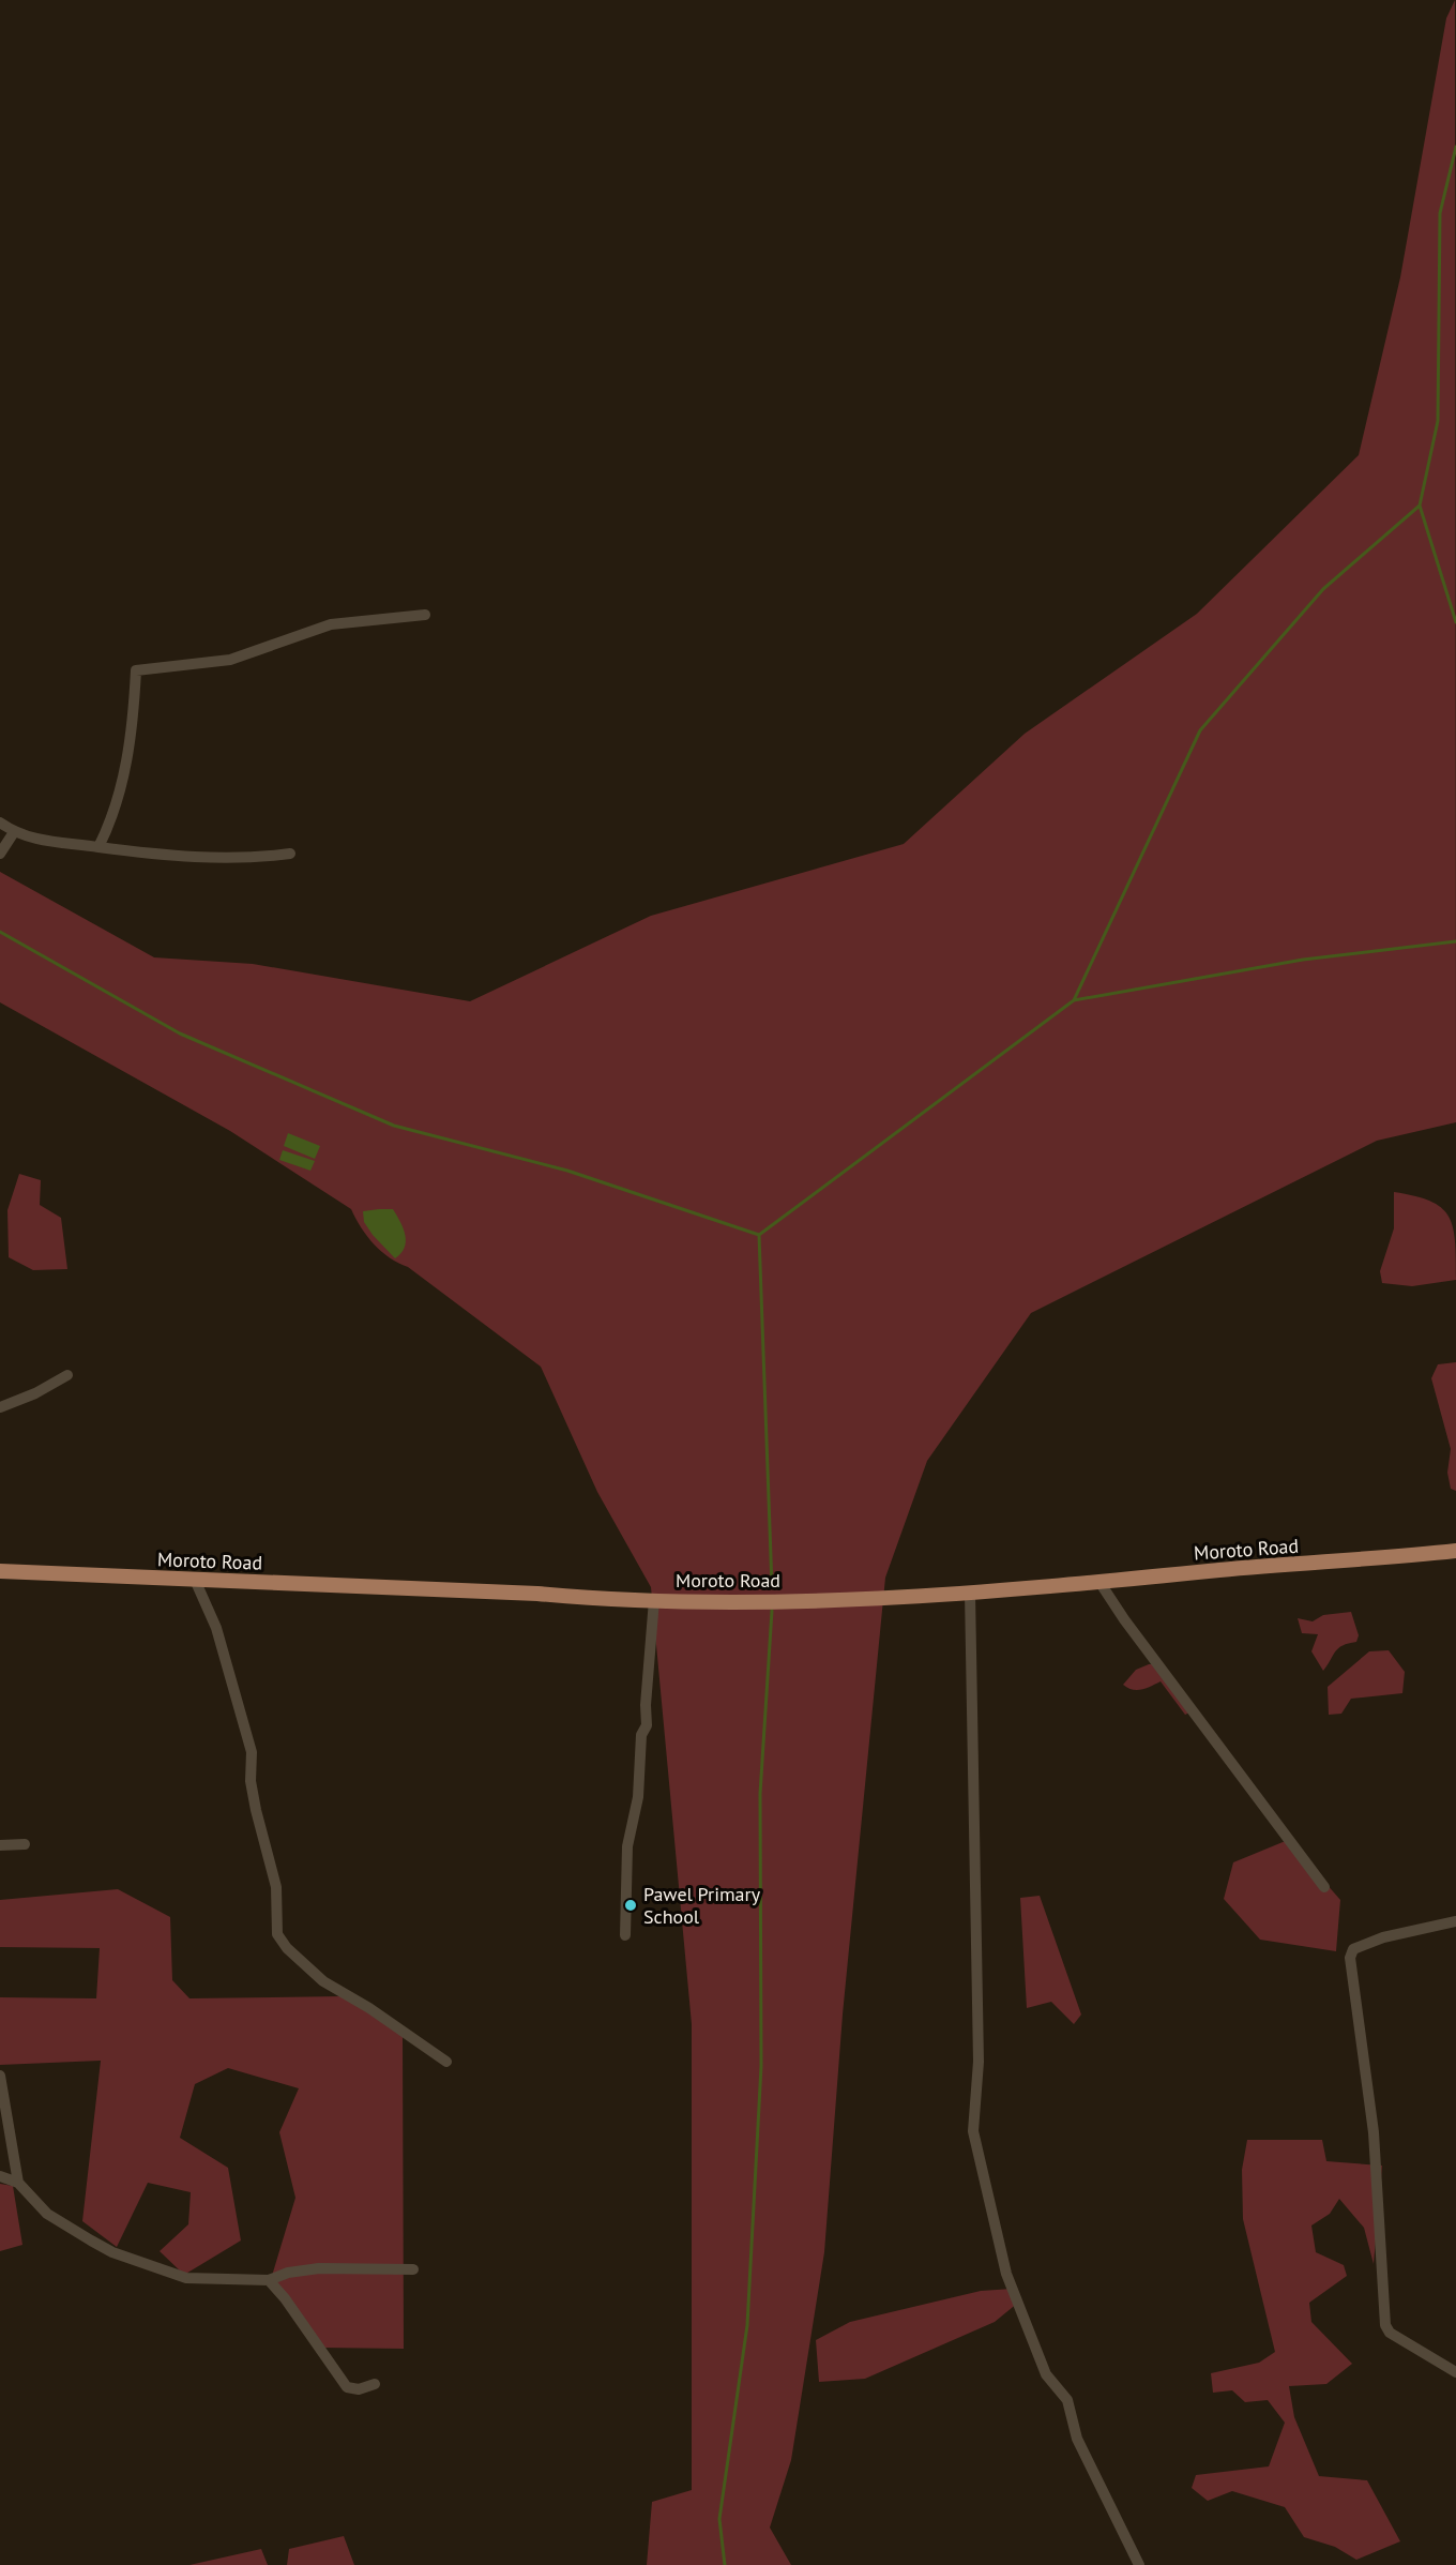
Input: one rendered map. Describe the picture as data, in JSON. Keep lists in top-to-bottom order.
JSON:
{
  "streets": {
    "main road": ["Moroto Road"]
  },
  "places": ["Pawel Primary School"]
}
